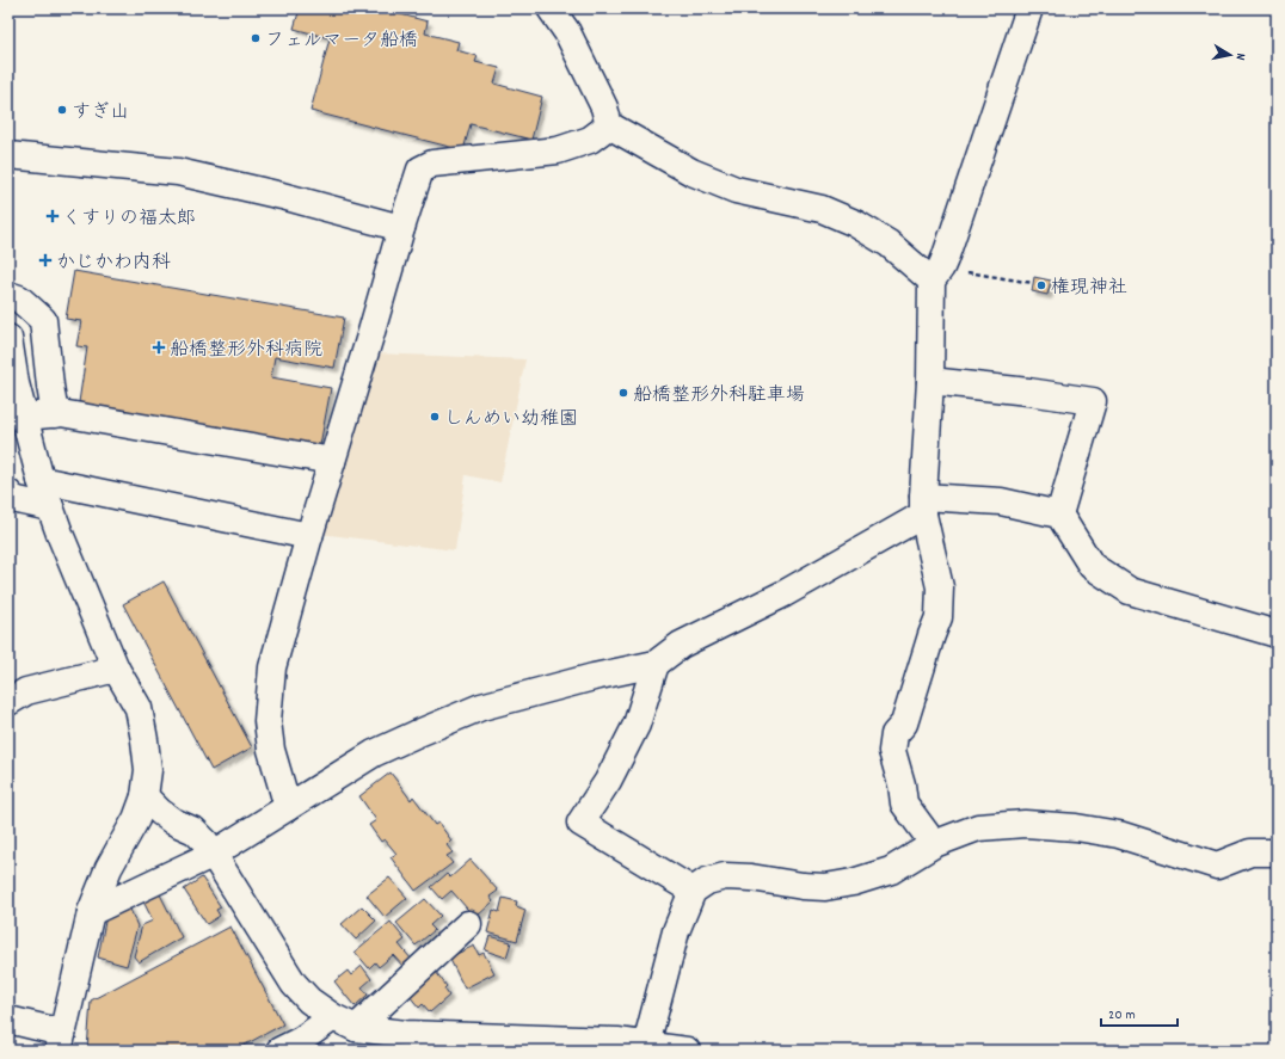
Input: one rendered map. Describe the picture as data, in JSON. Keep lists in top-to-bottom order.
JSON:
{
  "places": {
    "other": [
      "フェルマータ船橋",
      "すぎ山",
      "権現神社",
      "船橋整形外科駐車場",
      "しんめい幼稚園"
    ],
    "health": ["くすりの福太郎", "かじかわ内科", "船橋整形外科病院"]
  },
  "scale_bar": "20 m",
  "north": "right"
}
